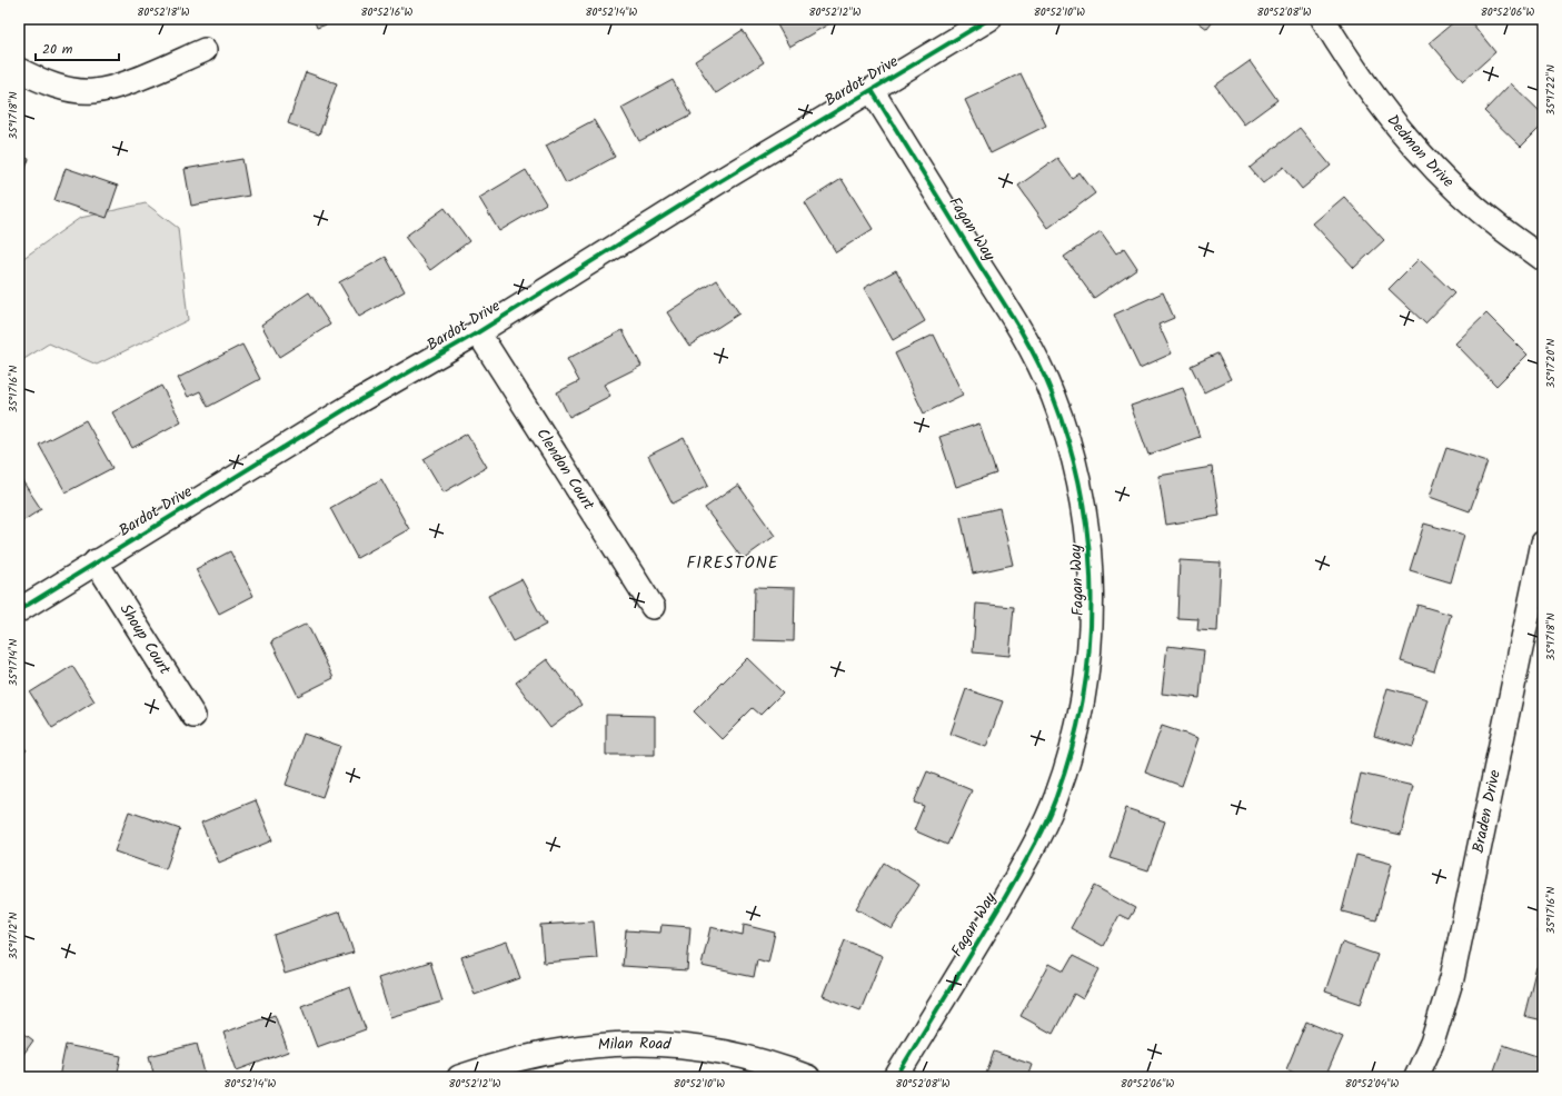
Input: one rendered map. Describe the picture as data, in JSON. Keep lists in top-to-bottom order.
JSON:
{
  "streets": {
    "street": [
      "Bardot Drive",
      "Dedmon Drive",
      "Fagan Way",
      "Clendon Court",
      "Shoup Court",
      "Braden Drive",
      "Milan Road"
    ]
  },
  "crossings": [
    ["Bardot Drive", "Fagan Way"],
    ["Bardot Drive", "Clendon Court"],
    ["Bardot Drive", "Shoup Court"]
  ],
  "districts": ["FIRESTONE"],
  "scale_bar": "20 m",
  "coordinates": [
    "80°52'18\"W",
    "80°52'16\"W",
    "80°52'14\"W",
    "80°52'12\"W",
    "80°52'10\"W",
    "80°52'08\"W",
    "80°52'06\"W",
    "35°17'22\"N",
    "35°17'18\"N",
    "35°17'20\"N",
    "35°17'16\"N",
    "35°17'14\"N",
    "35°17'12\"N",
    "80°52'04\"W"
  ]
}
